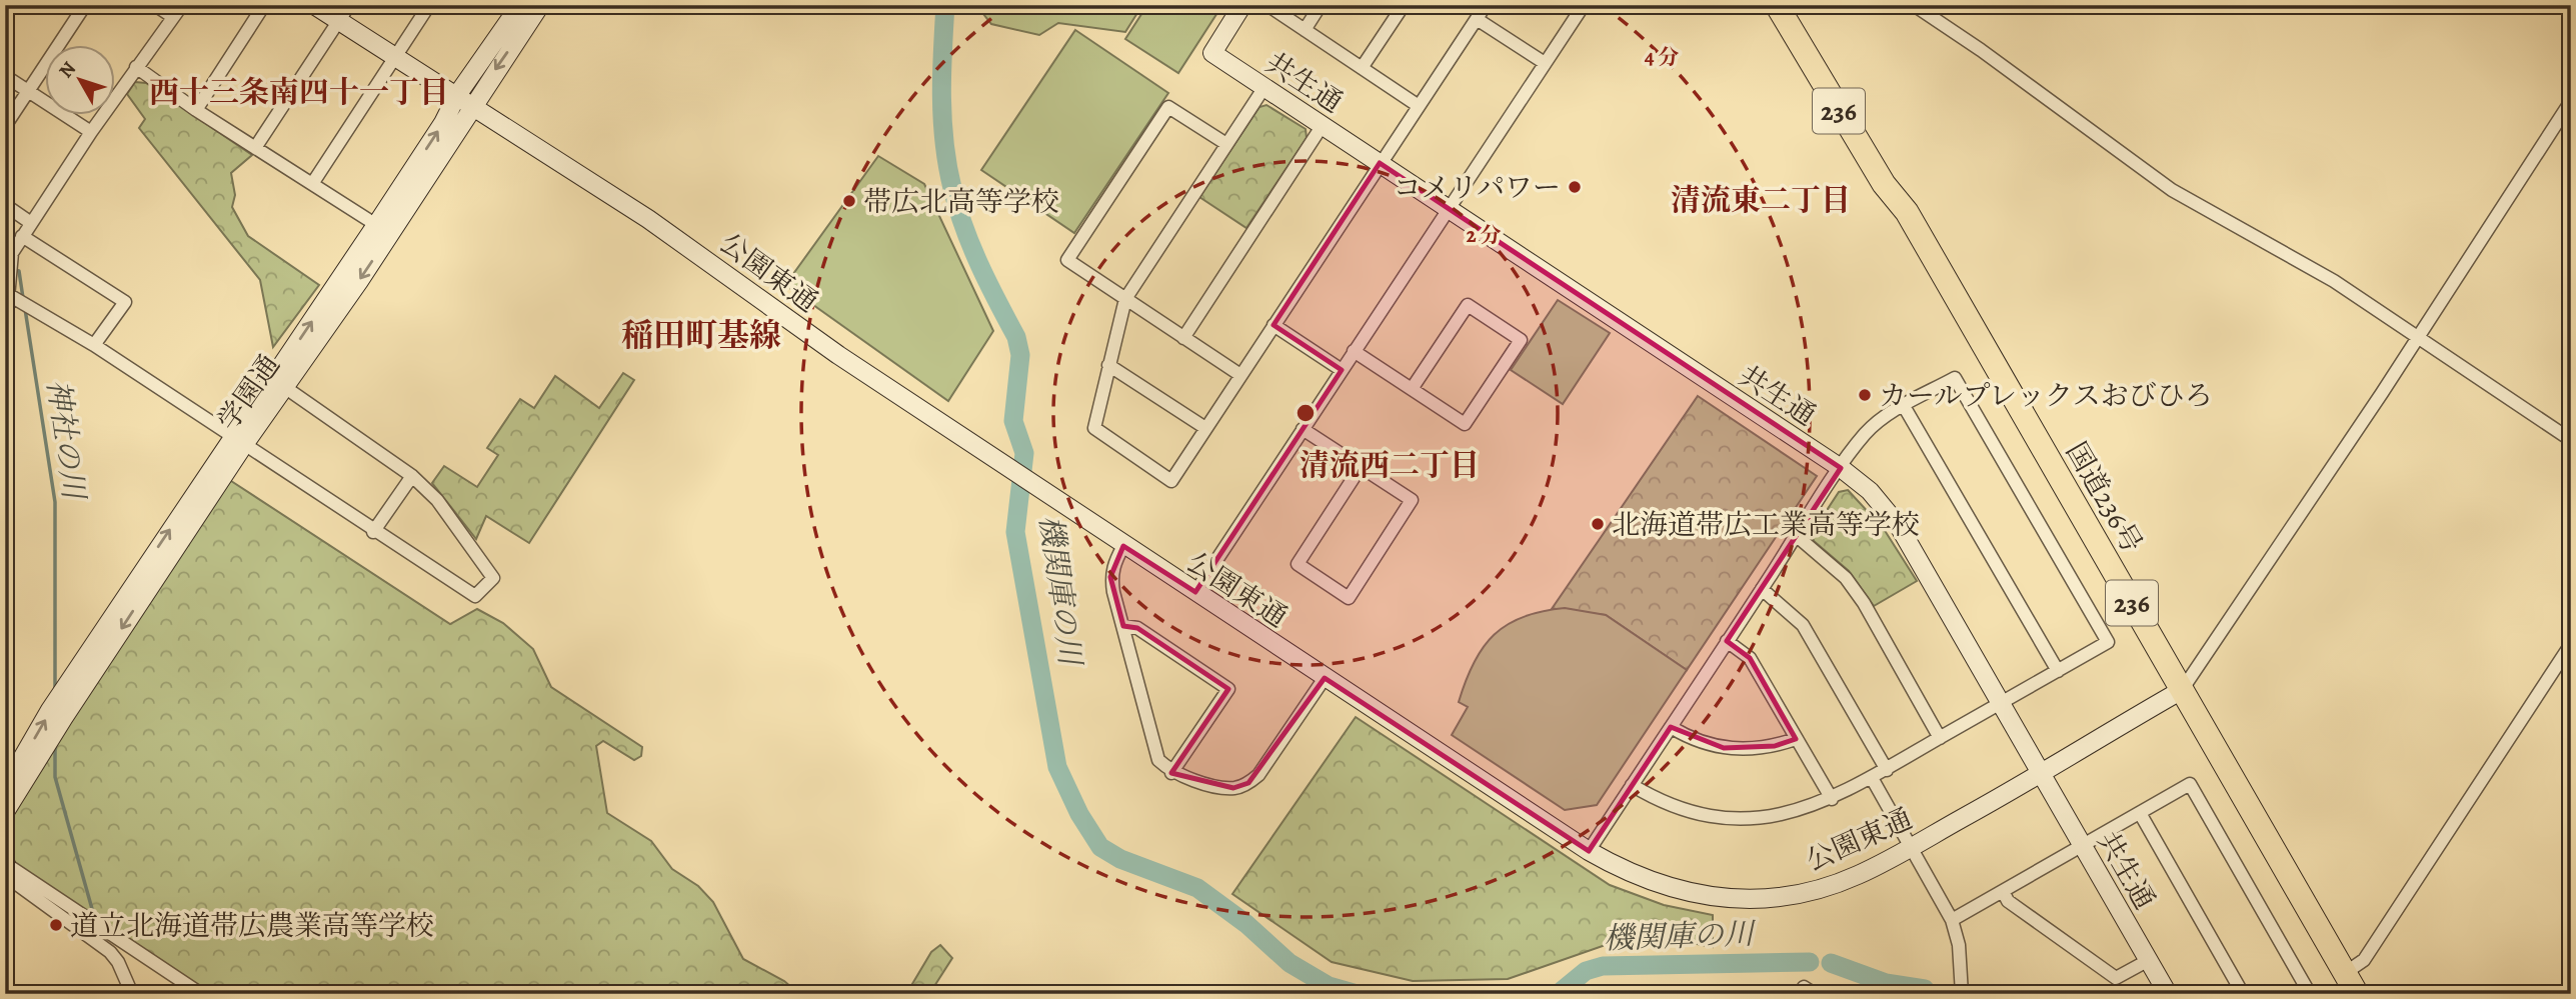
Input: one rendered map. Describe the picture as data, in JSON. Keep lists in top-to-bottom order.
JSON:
{
  "streets": {
    "highway": ["236", "国道236号"],
    "street": ["共生通", "公園東通", "学園通"]
  },
  "crossings": [
    ["共生通", "公園東通"],
    ["公園東通", "学園通"],
    ["公園東通", "国道236号"]
  ],
  "districts": [
    "西十三条南四十一丁目",
    "清流東二丁目",
    "稲田町基線",
    "清流西二丁目"
  ],
  "water": ["神社の川", "機関庫の川"],
  "places": [
    "コメリパワー",
    "帯広北高等学校",
    "カールプレックスおびひろ",
    "北海道帯広工業高等学校",
    "道立北海道帯広農業高等学校"
  ],
  "north": "top left",
  "rings": ["4 分", "2 分"]
}
